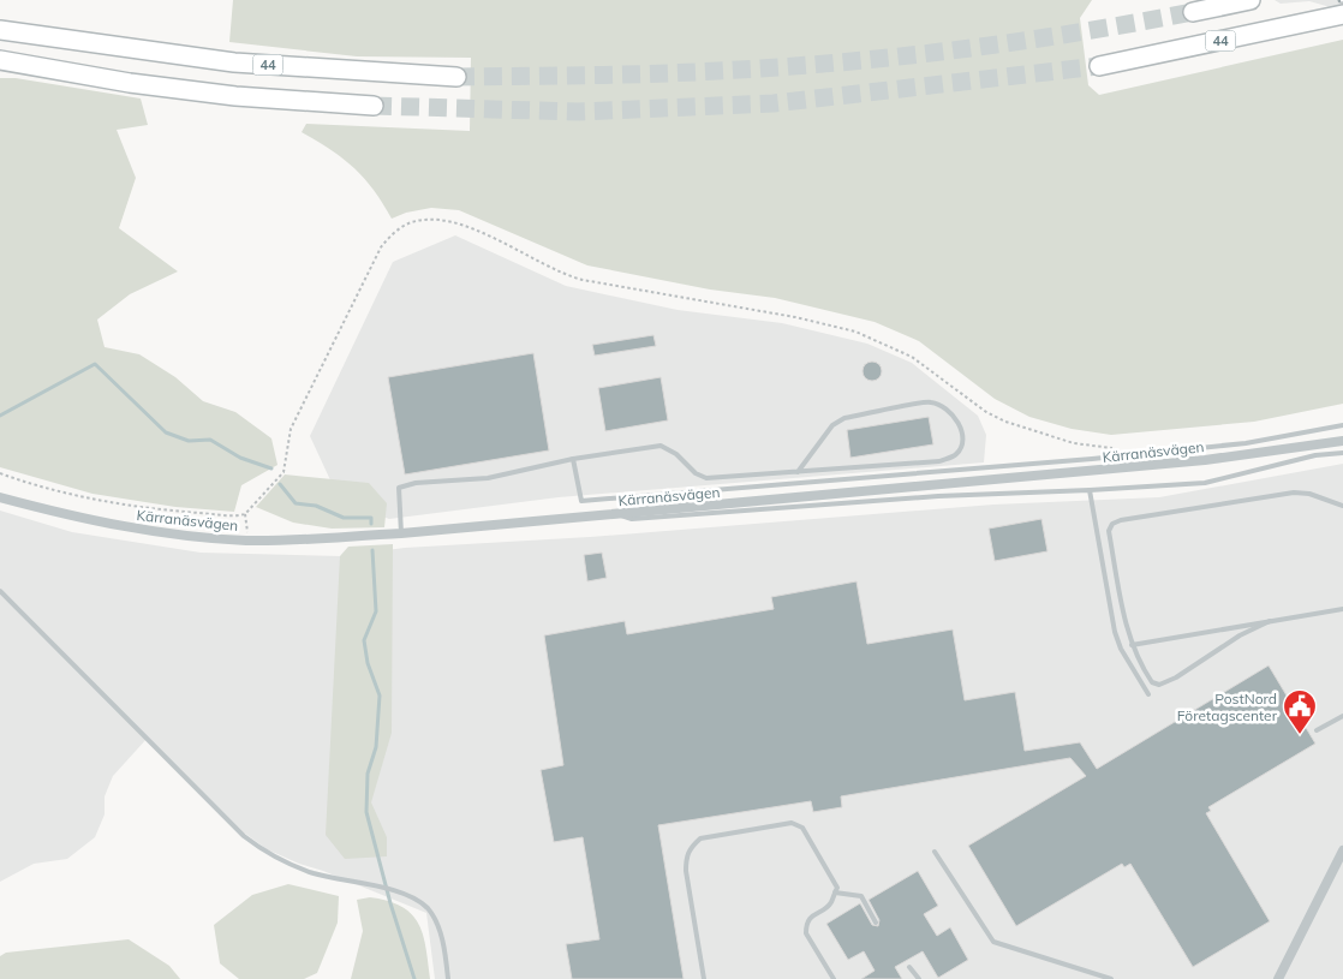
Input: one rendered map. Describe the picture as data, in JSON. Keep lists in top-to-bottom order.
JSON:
{
  "streets": {
    "highway": ["44"],
    "street": ["Kärranäsvägen"]
  },
  "places": {
    "public building": ["PostNord Företagscenter"]
  }
}
